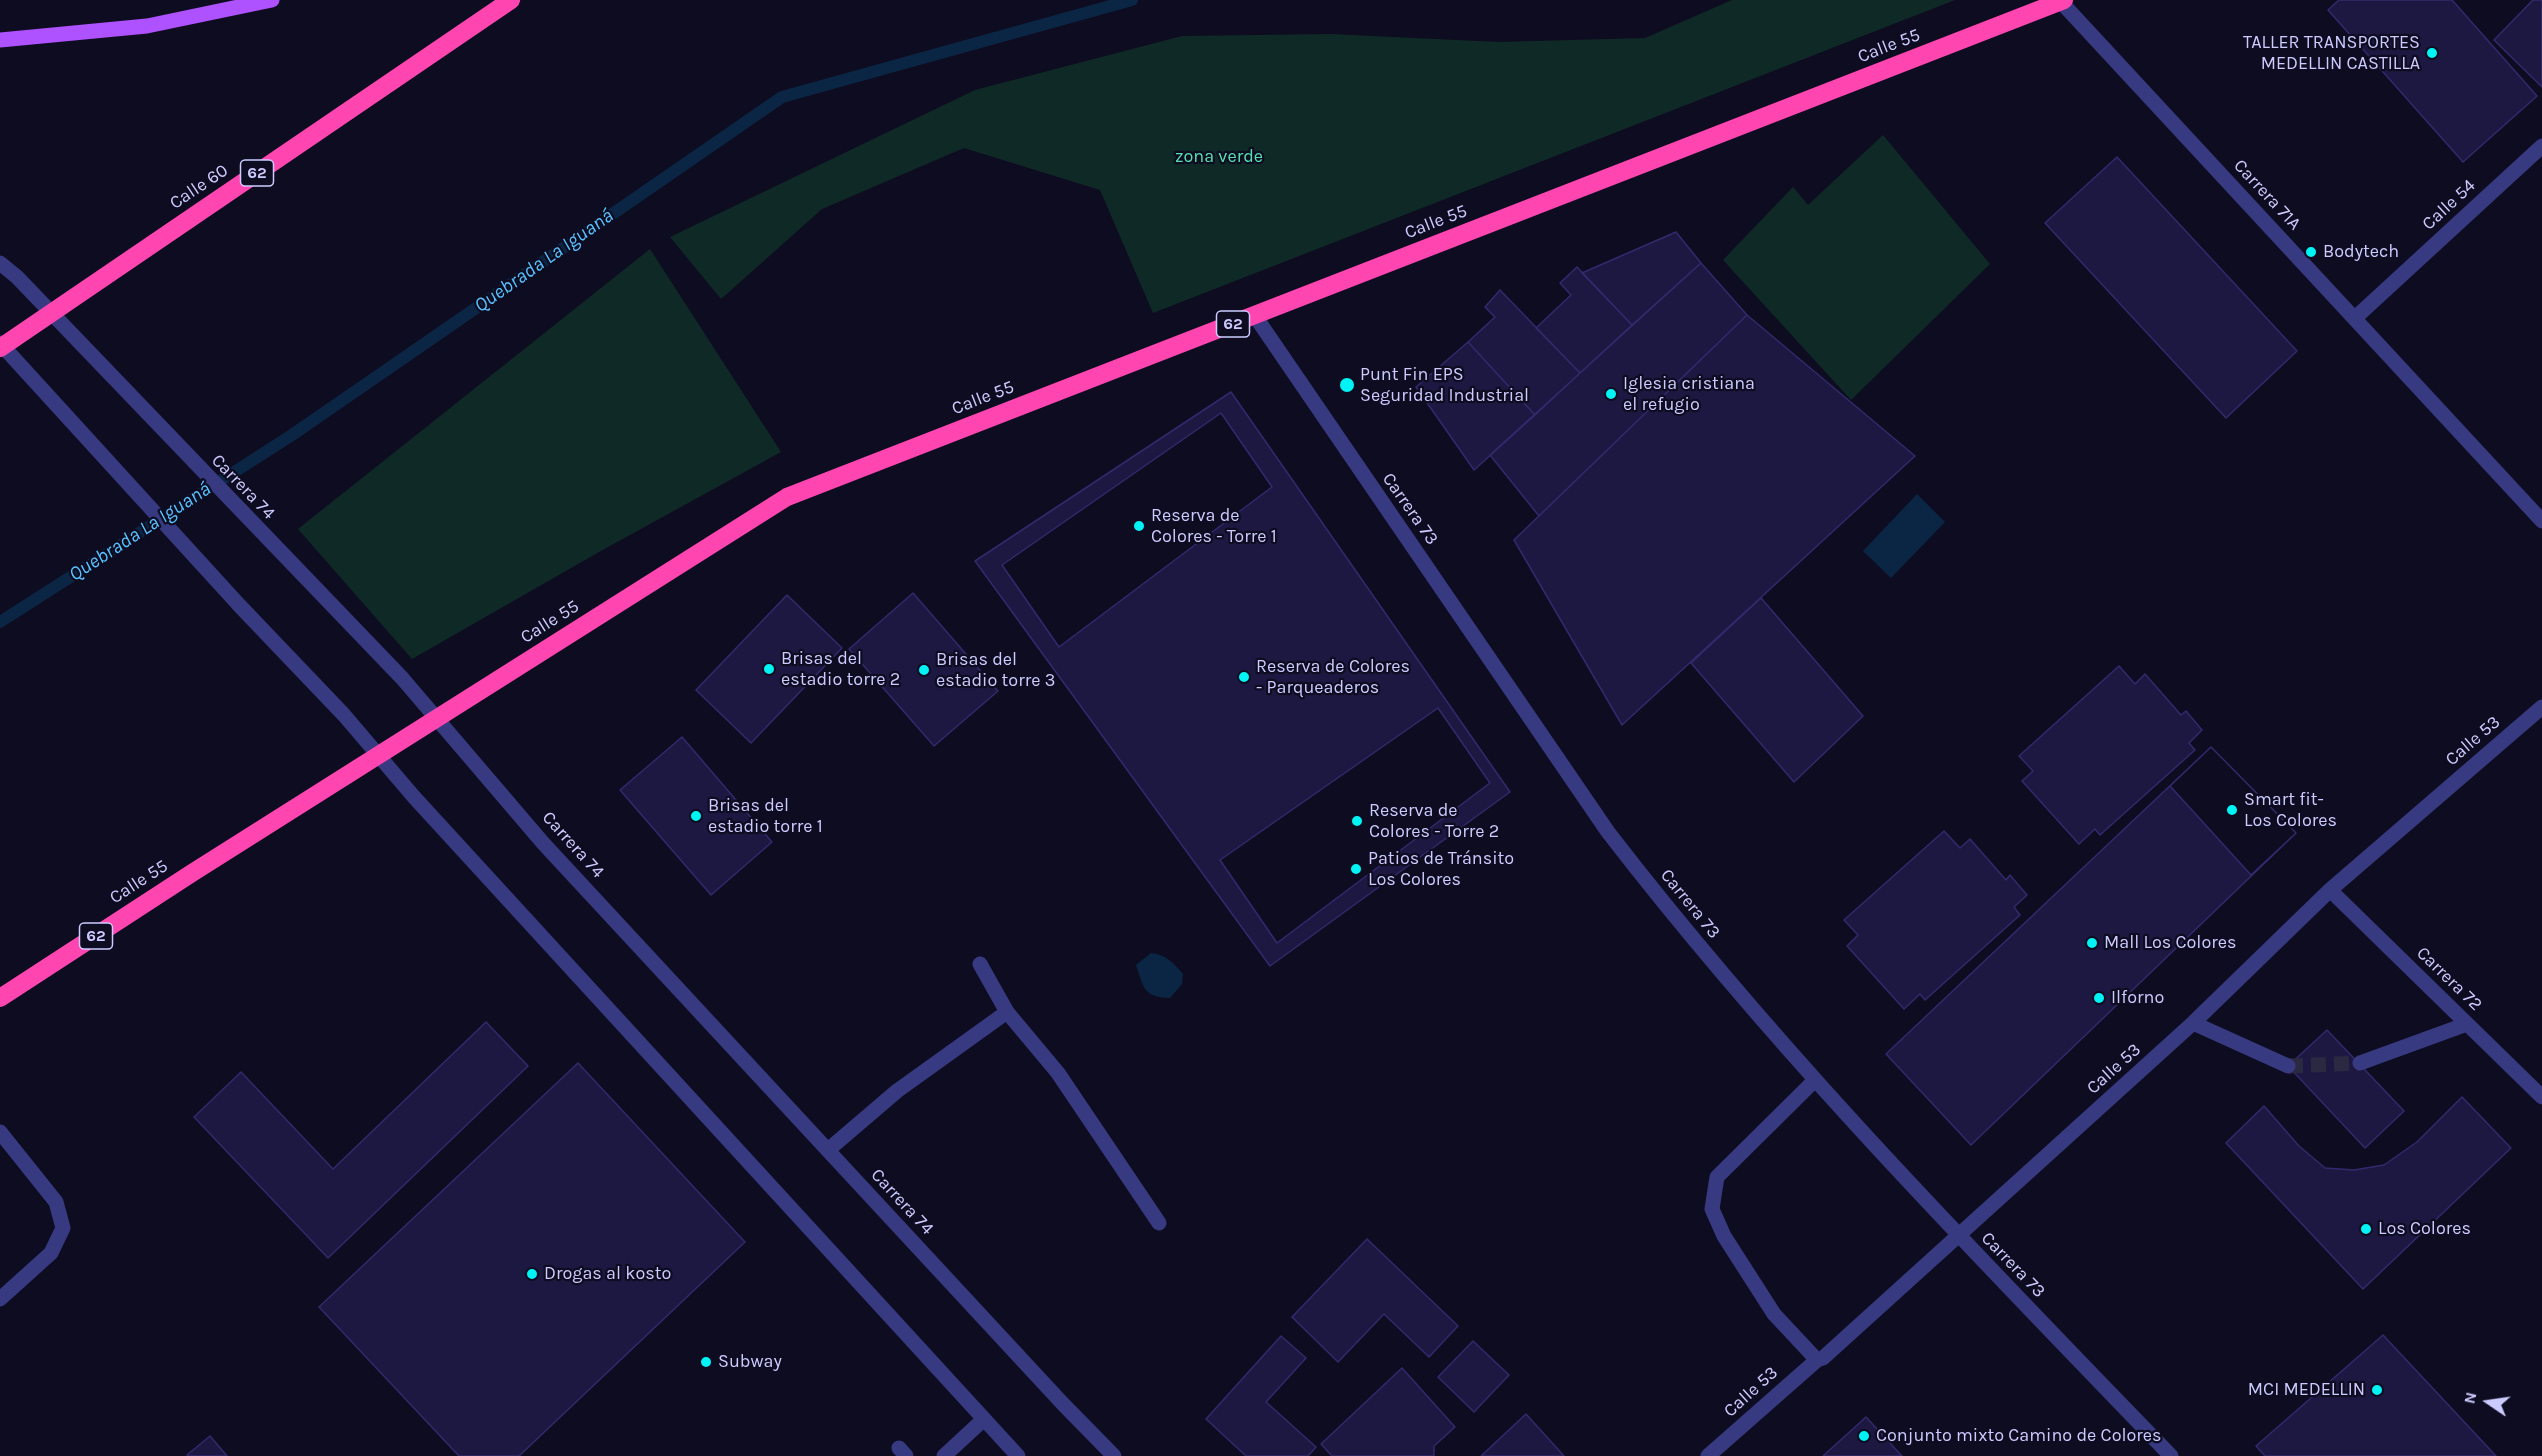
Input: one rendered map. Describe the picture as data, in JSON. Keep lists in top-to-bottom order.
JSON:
{
  "streets": {
    "highway": ["Calle 55", "62", "Calle 60"],
    "street": [
      "Carrera 71A",
      "Calle 54",
      "Carrera 74",
      "Carrera 73",
      "Calle 53",
      "Carrera 72"
    ]
  },
  "crossings": [
    ["Calle 55", "Carrera 71A"],
    ["Calle 55", "Carrera 74"],
    ["Calle 55", "Carrera 73"],
    ["Calle 60", "Carrera 74"],
    ["Carrera 71A", "Calle 54"],
    ["Carrera 73", "Calle 53"],
    ["Calle 53", "Carrera 72"]
  ],
  "water": ["Quebrada La Iguaná"],
  "parks": ["zona verde"],
  "places": [
    "TALLER TRANSPORTES MEDELLIN CASTILLA",
    "Bodytech",
    "Punt Fin EPS Seguridad Industrial",
    "Iglesia cristiana el refugio",
    "Reserva de Colores - Torre 1",
    "Brisas del estadio torre 2",
    "Brisas del estadio torre 3",
    "Reserva de Colores - Parqueaderos",
    "Smart fit- Los Colores",
    "Brisas del estadio torre 1",
    "Reserva de Colores - Torre 2",
    "Patios de Tránsito Los Colores",
    "Mall Los Colores",
    "Ilforno",
    "Los Colores",
    "Drogas al kosto",
    "Subway",
    "MCI MEDELLIN",
    "Conjunto mixto Camino de Colores"
  ],
  "north": "left"
}
